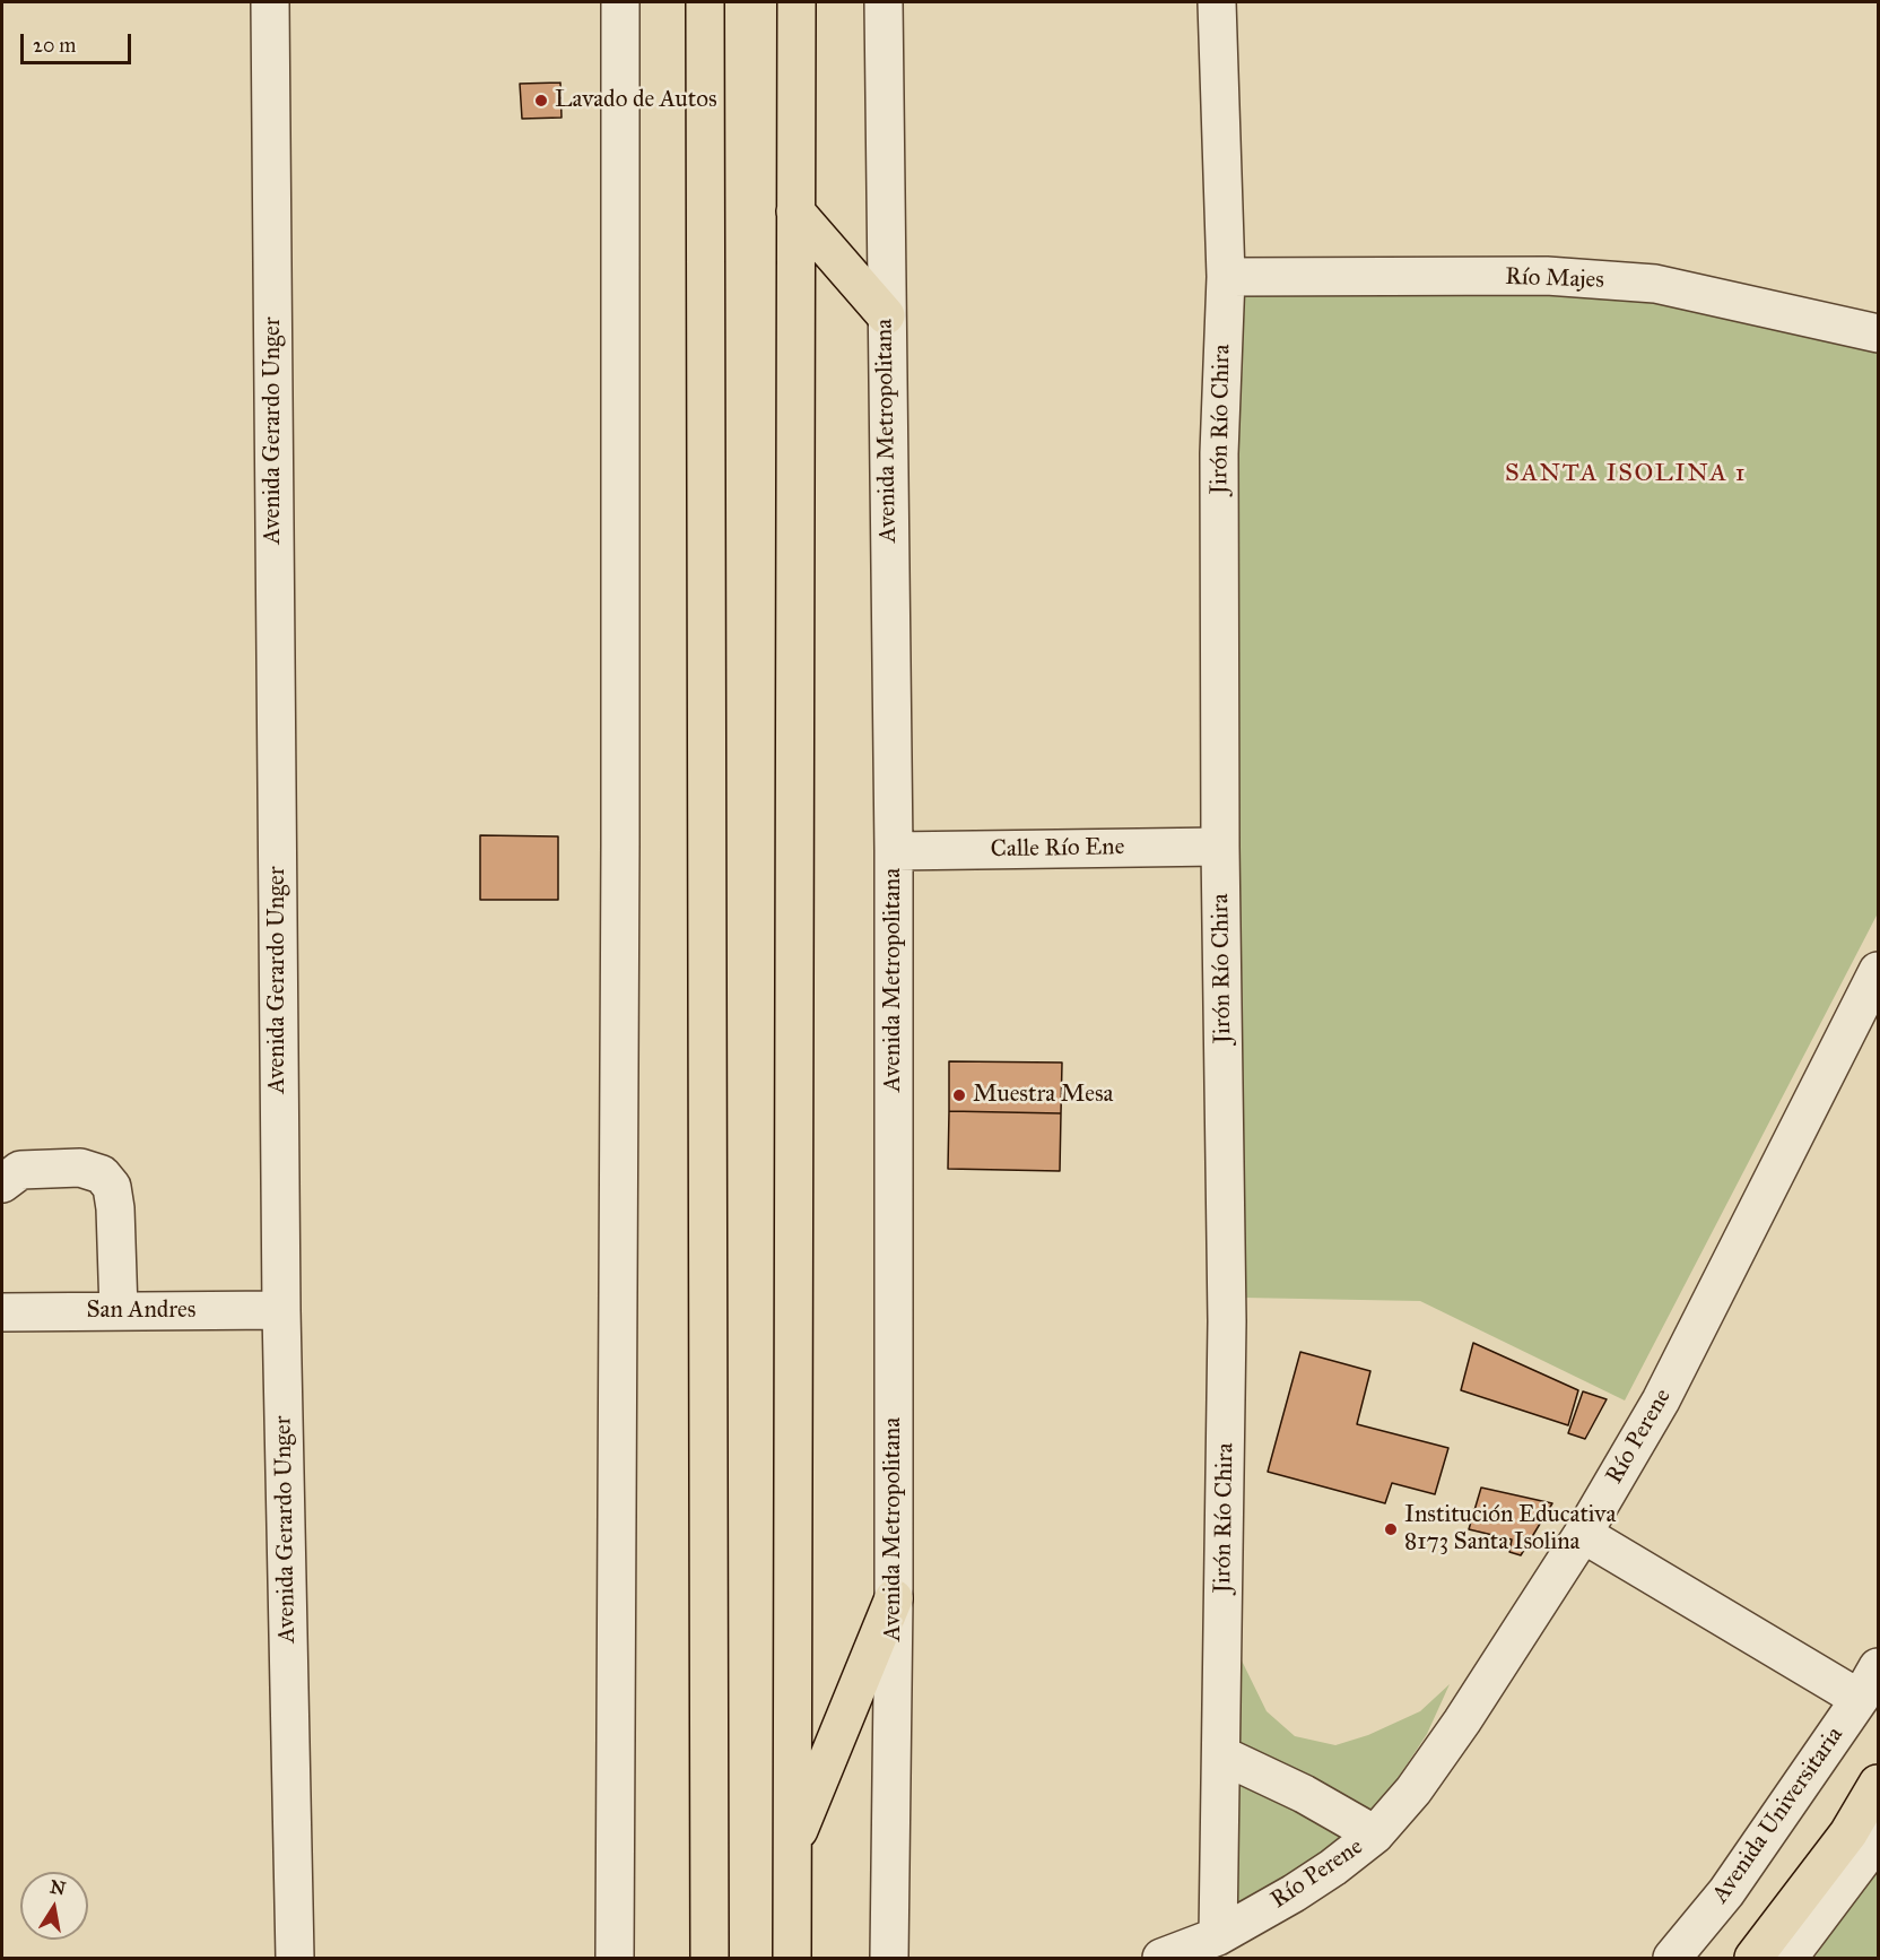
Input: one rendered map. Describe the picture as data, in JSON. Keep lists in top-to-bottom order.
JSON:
{
  "streets": {
    "street": [
      "Río Majes",
      "Jirón Río Chira",
      "Avenida Gerardo Unger",
      "Avenida Metropolitana",
      "Calle Río Ene",
      "San Andres",
      "Río Perene",
      "Avenida Universitaria"
    ]
  },
  "crossings": [
    ["Río Majes", "Jirón Río Chira"],
    ["Jirón Río Chira", "Calle Río Ene"],
    ["Jirón Río Chira", "Río Perene"],
    ["Avenida Gerardo Unger", "San Andres"],
    ["Avenida Metropolitana", "Calle Río Ene"]
  ],
  "districts": ["SANTA ISOLINA 1"],
  "places": ["Lavado de Autos", "Muestra Mesa", "Institución Educativa 8173 Santa Isolina"],
  "scale_bar": "20 m",
  "north": "top"
}
